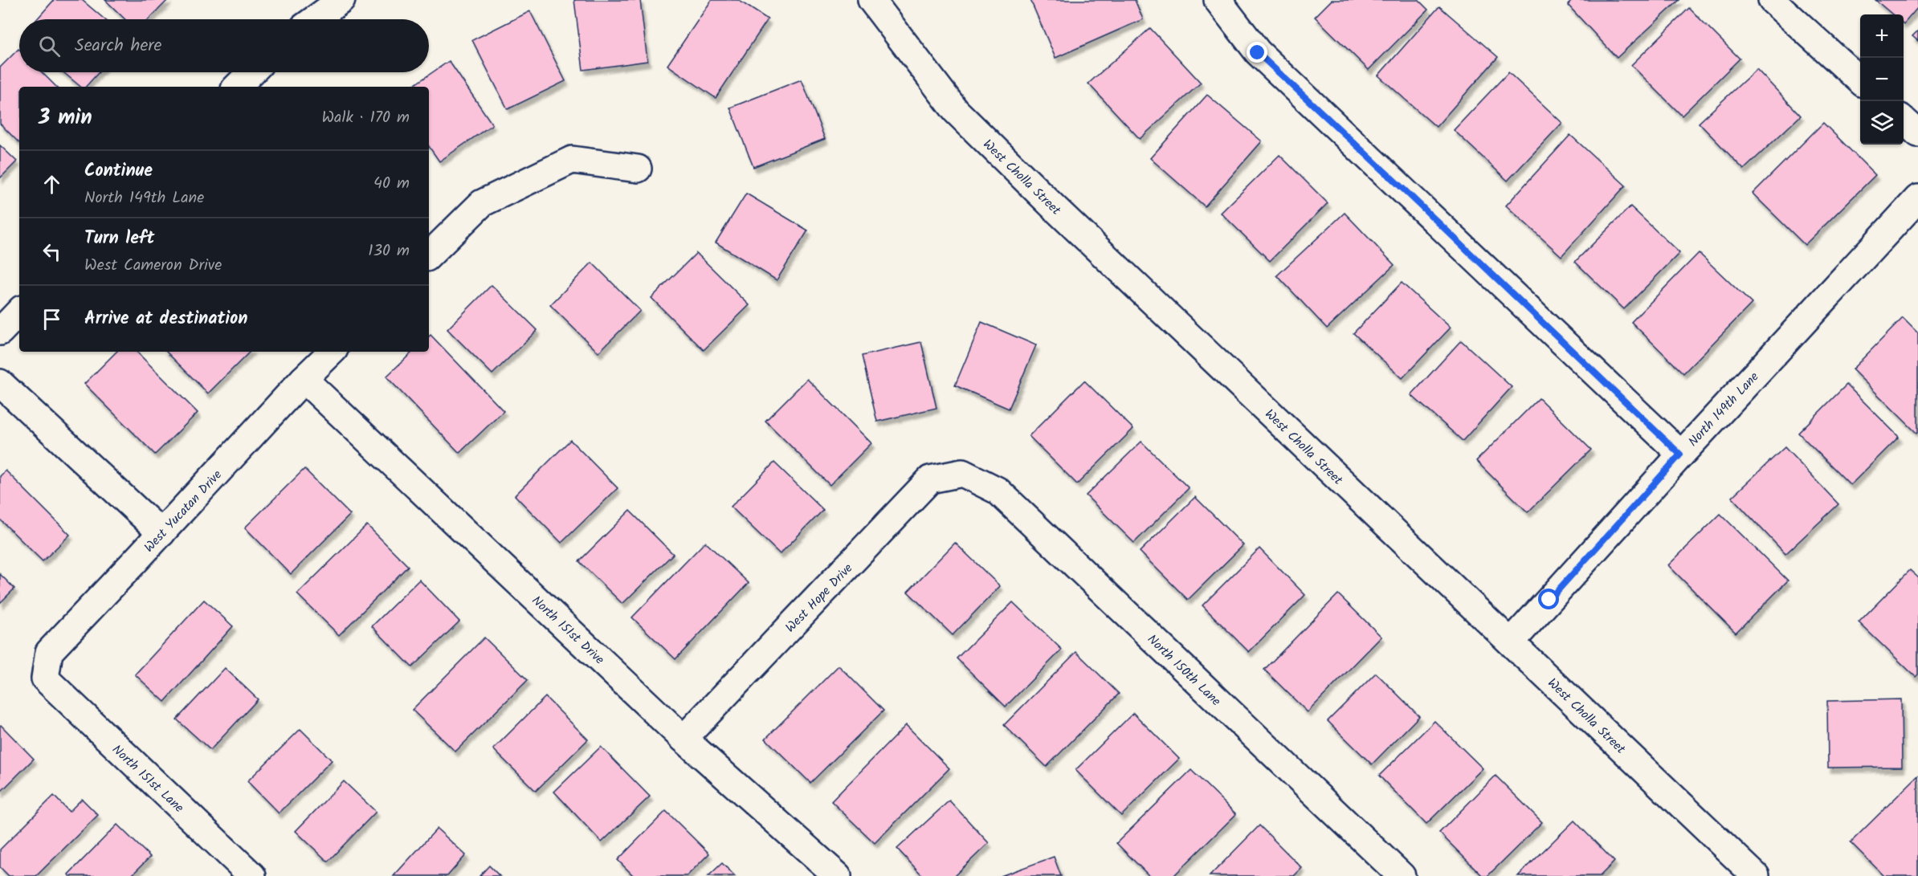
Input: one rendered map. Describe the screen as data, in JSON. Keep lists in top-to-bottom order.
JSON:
{
  "streets": {
    "street": [
      "West Cholla Street",
      "North 149th Lane",
      "West Yucatan Drive",
      "West Hope Drive",
      "North 151st Drive",
      "North 150th Lane",
      "North 151st Lane"
    ]
  },
  "crossings": [
    ["West Cholla Street", "North 149th Lane"],
    ["West Yucatan Drive", "North 151st Drive"],
    ["West Yucatan Drive", "North 151st Lane"],
    ["West Hope Drive", "North 151st Drive"],
    ["West Hope Drive", "North 150th Lane"]
  ],
  "page": {
    "map_buttons": ["+", "−"],
    "search": "Search here",
    "heading": ["3 min", "Walk · 170 m"],
    "list": [
      ["Continue", "North 149th Lane", "40 m"],
      ["Turn left", "West Cameron Drive", "130 m"],
      "Arrive at destination"
    ]
  }
}
